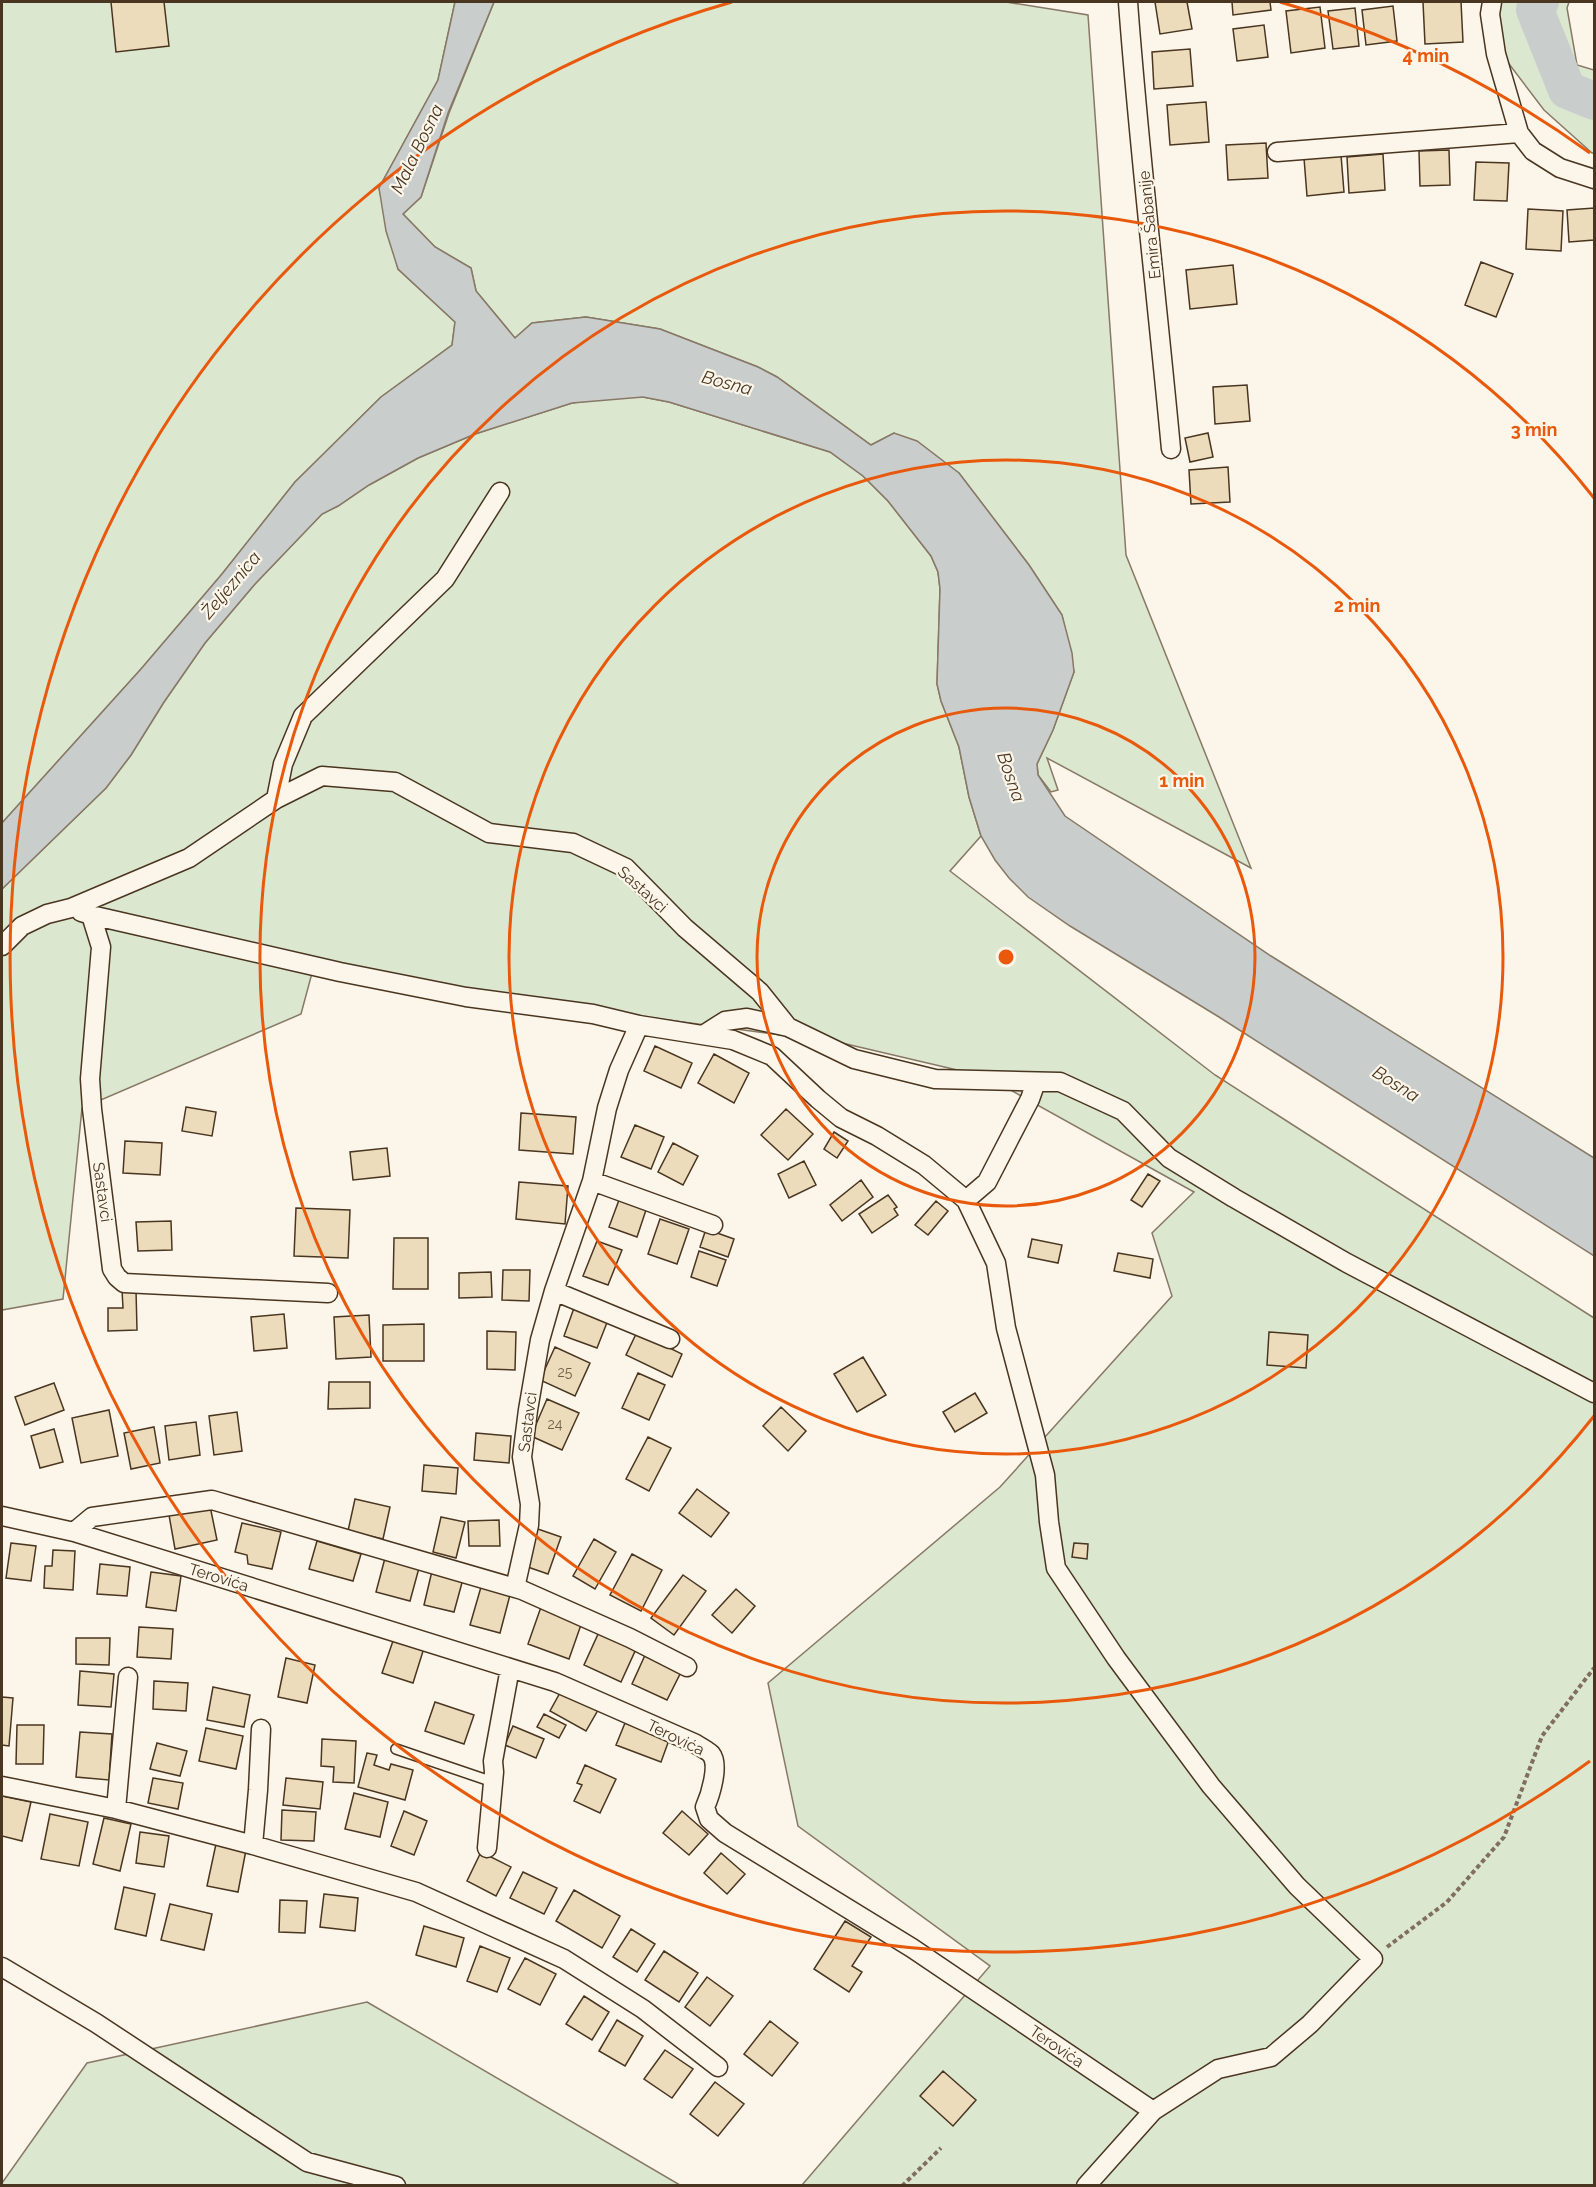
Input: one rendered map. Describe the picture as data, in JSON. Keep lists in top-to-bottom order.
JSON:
{
  "streets": {
    "street": ["Emira Šabanije", "Sastavci", "Terovića"]
  },
  "water": ["Mala Bosna", "Bosna", "Željeznica"],
  "house_numbers": ["25", "24"],
  "rings": [
    "4 min",
    "3 min",
    "2 min",
    "1 min"
  ]
}
